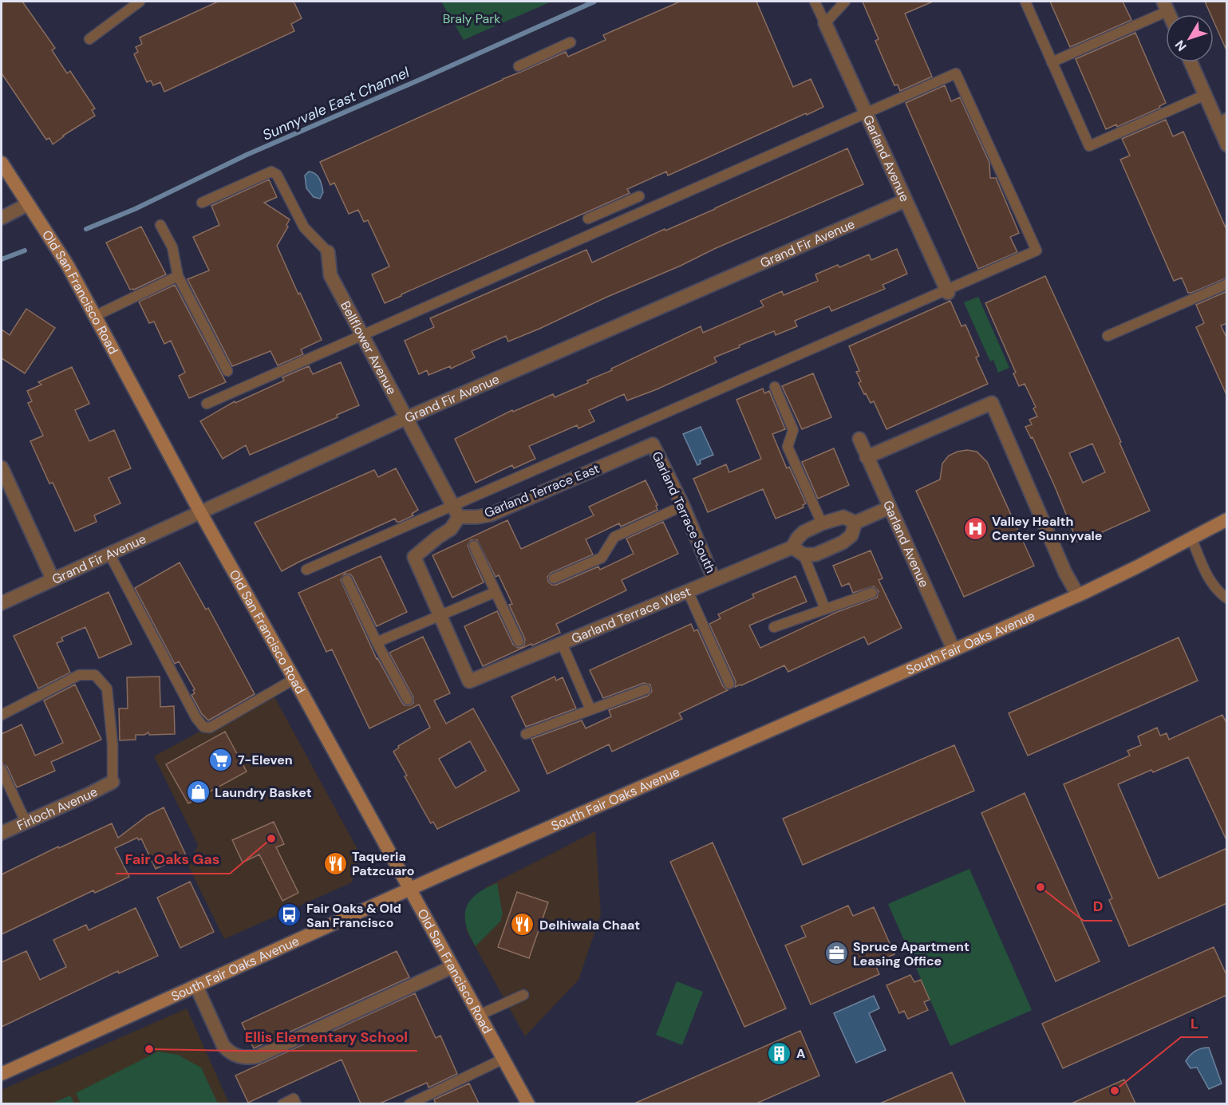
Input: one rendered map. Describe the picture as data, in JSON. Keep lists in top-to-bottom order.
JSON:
{
  "streets": {
    "main road": ["Old San Francisco Road", "South Fair Oaks Avenue"],
    "street": [
      "Garland Avenue",
      "Grand Fir Avenue",
      "Bellflower Avenue",
      "Garland Terrace East",
      "Garland Terrace South",
      "Garland Terrace West",
      "Firloch Avenue"
    ]
  },
  "crossings": [
    ["Garland Avenue", "Grand Fir Avenue"],
    ["Garland Avenue", "South Fair Oaks Avenue"],
    ["Grand Fir Avenue", "Old San Francisco Road"],
    ["Grand Fir Avenue", "Bellflower Avenue"],
    ["Old San Francisco Road", "South Fair Oaks Avenue"],
    ["Bellflower Avenue", "Garland Terrace East"],
    ["Garland Terrace East", "Garland Terrace South"],
    ["Garland Terrace South", "Garland Terrace West"]
  ],
  "water": ["Sunnyvale East Channel"],
  "parks": ["Braly Park"],
  "places": {
    "hospital": ["Valley Health Center Sunnyvale"],
    "supermarket": ["7-Eleven"],
    "shop": ["Laundry Basket"],
    "other": [
      "Fair Oaks Gas",
      "D",
      "Ellis Elementary School",
      "L"
    ],
    "restaurant": ["Taqueria Patzcuaro", "Delhiwala Chaat"],
    "bus stop": ["Fair Oaks & Old San Francisco"],
    "office": ["Spruce Apartment Leasing Office"],
    "building": ["A"]
  },
  "north": "bottom left"
}
